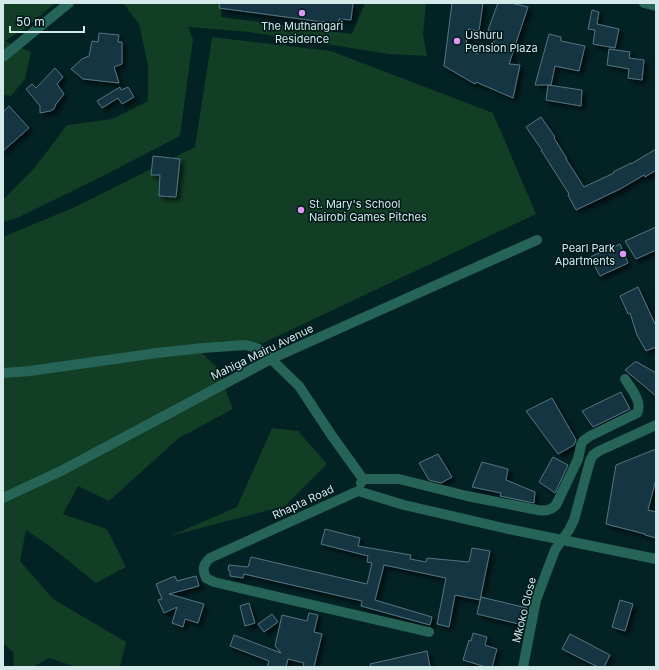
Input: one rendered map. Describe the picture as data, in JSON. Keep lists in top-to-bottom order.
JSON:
{
  "streets": {
    "street": ["Mahiga Mairu Avenue", "Rhapta Road", "Mkoko Close"]
  },
  "places": [
    "The Muthangari Residence",
    "Ushuru Pension Plaza",
    "St. Mary's School Nairobi Games Pitches",
    "Pearl Park Apartments"
  ],
  "scale_bar": "50 m"
}
